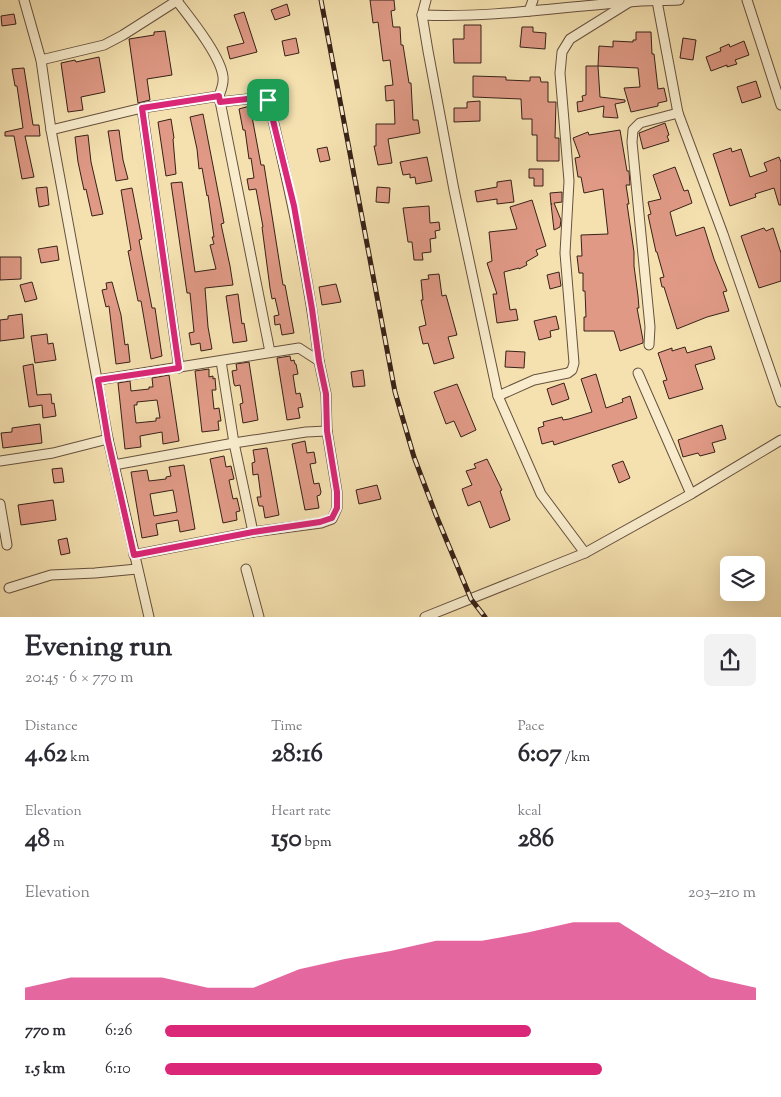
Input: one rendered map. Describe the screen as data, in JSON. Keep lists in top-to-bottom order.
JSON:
{
  "page": {
    "heading": ["Evening run", "20:45 · 6 × 770 m"],
    "stats": [
      ["Distance", "4.62 km"],
      ["Time", "28:16"],
      ["Pace", "6:07 /km"],
      ["Elevation", "48 m"],
      ["Heart rate", "150 bpm"],
      ["kcal", "286"]
    ],
    "chart": ["Elevation", "203–210 m"],
    "list": [
      {
        "name": "770 m",
        "note": "6:26"
      },
      {
        "name": "1.5 km",
        "note": "6:10"
      }
    ]
  }
}
